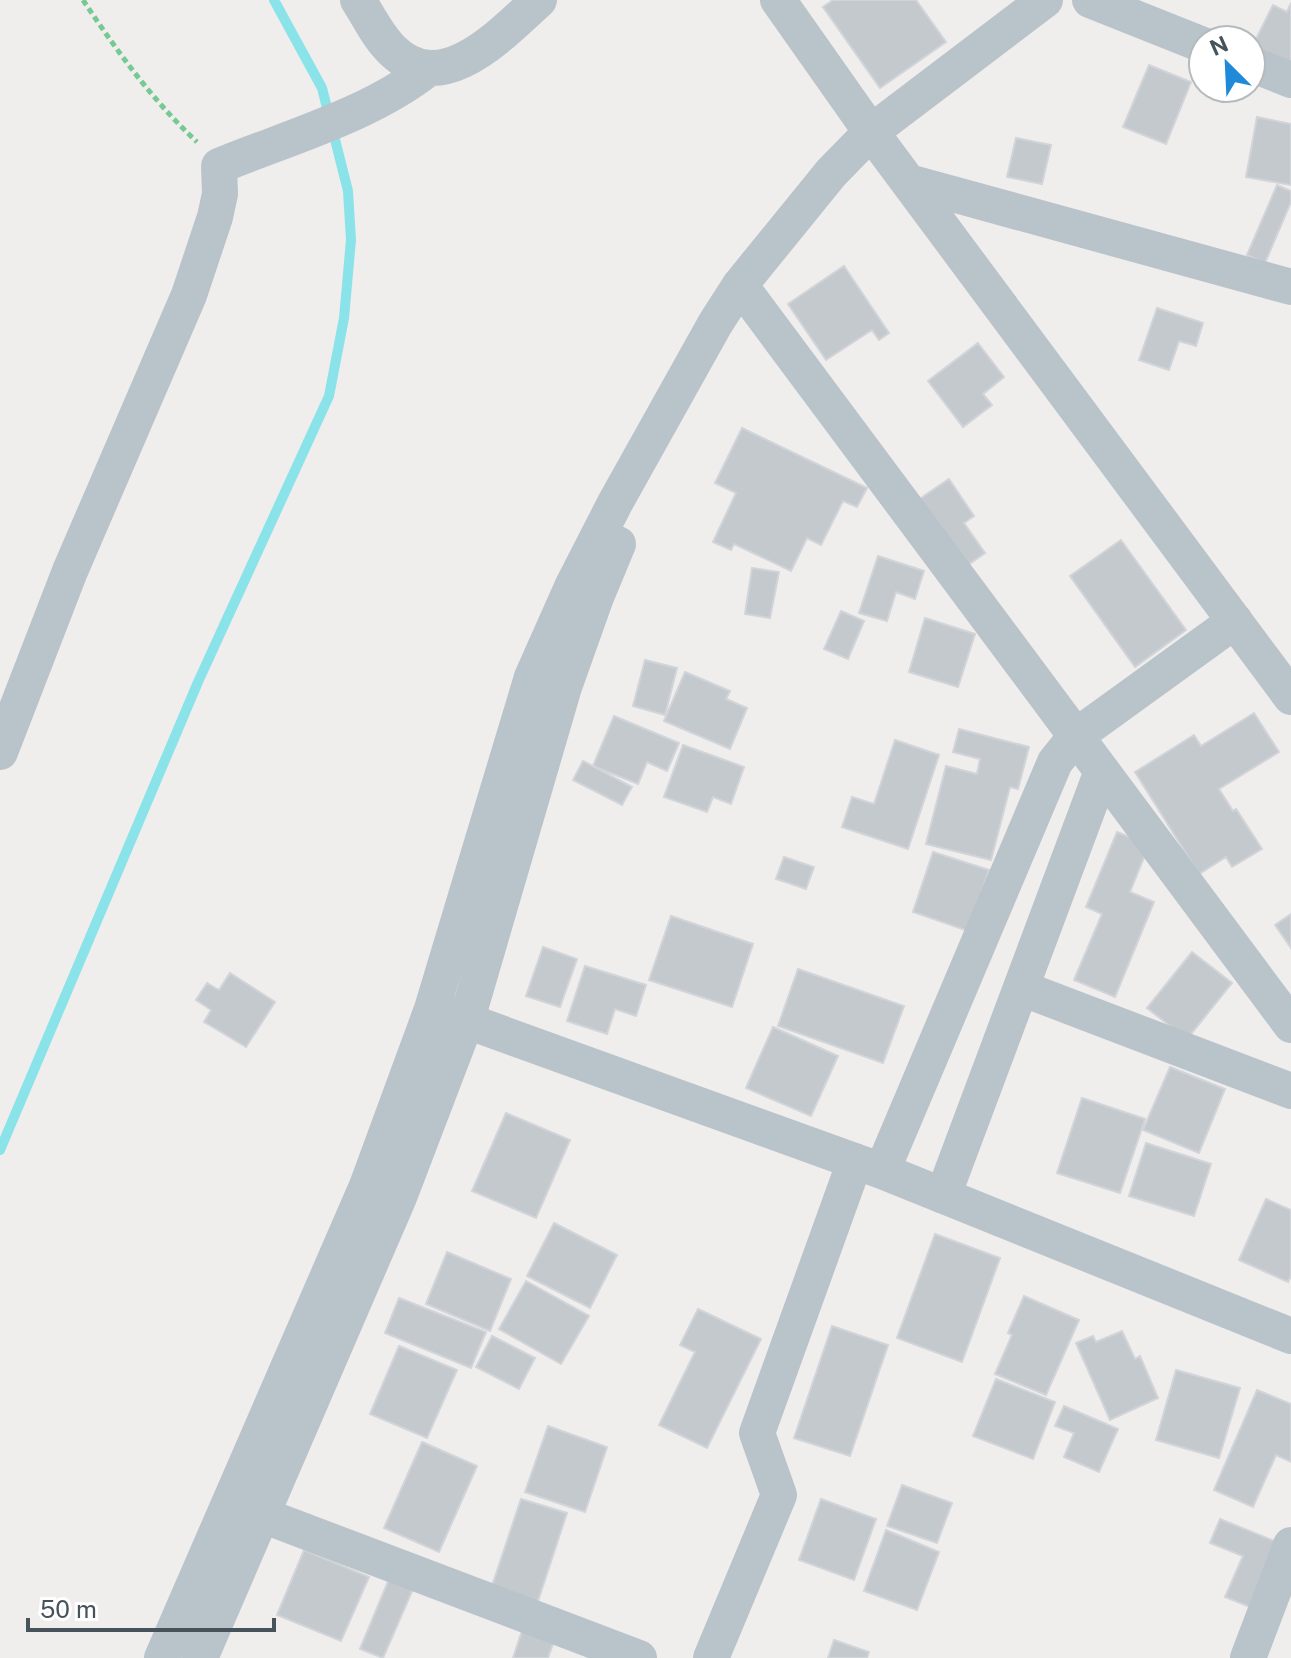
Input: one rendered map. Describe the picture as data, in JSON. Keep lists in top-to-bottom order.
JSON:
{
  "scale_bar": "50 m",
  "north": "top left"
}
